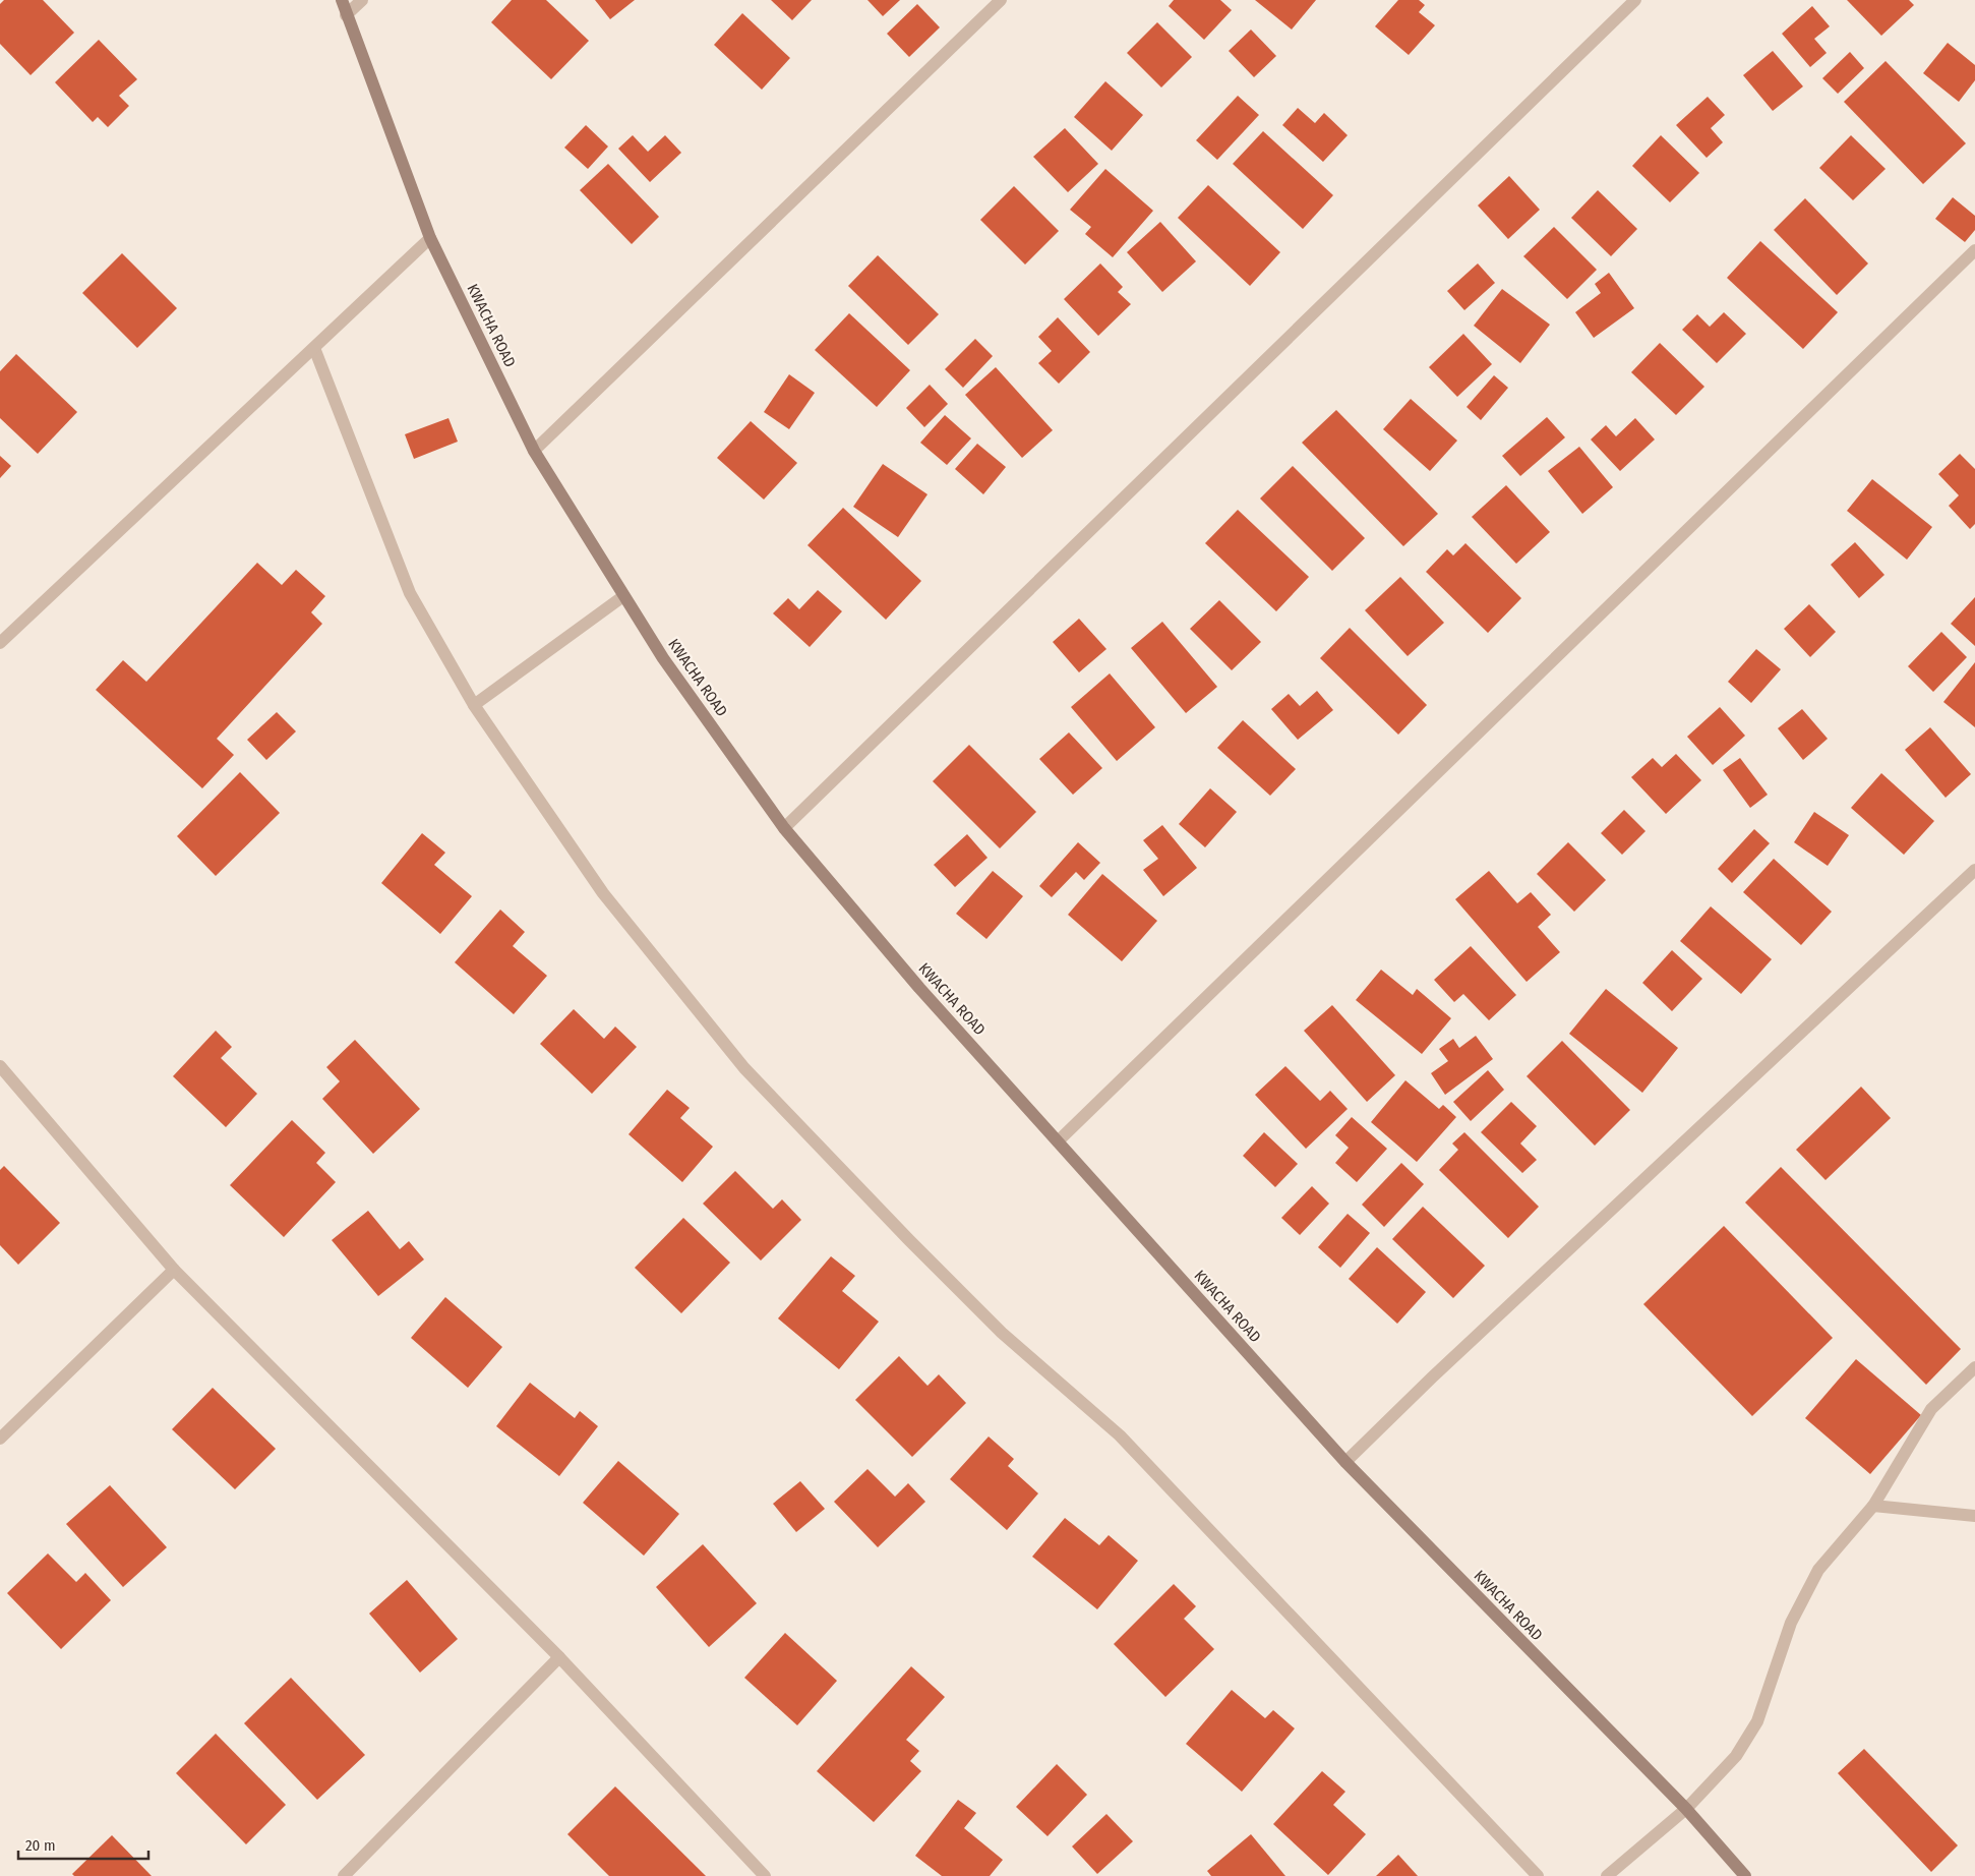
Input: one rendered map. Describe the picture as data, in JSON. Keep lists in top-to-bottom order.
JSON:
{
  "streets": {
    "main road": ["KWACHA ROAD"]
  },
  "scale_bar": "20 m"
}
